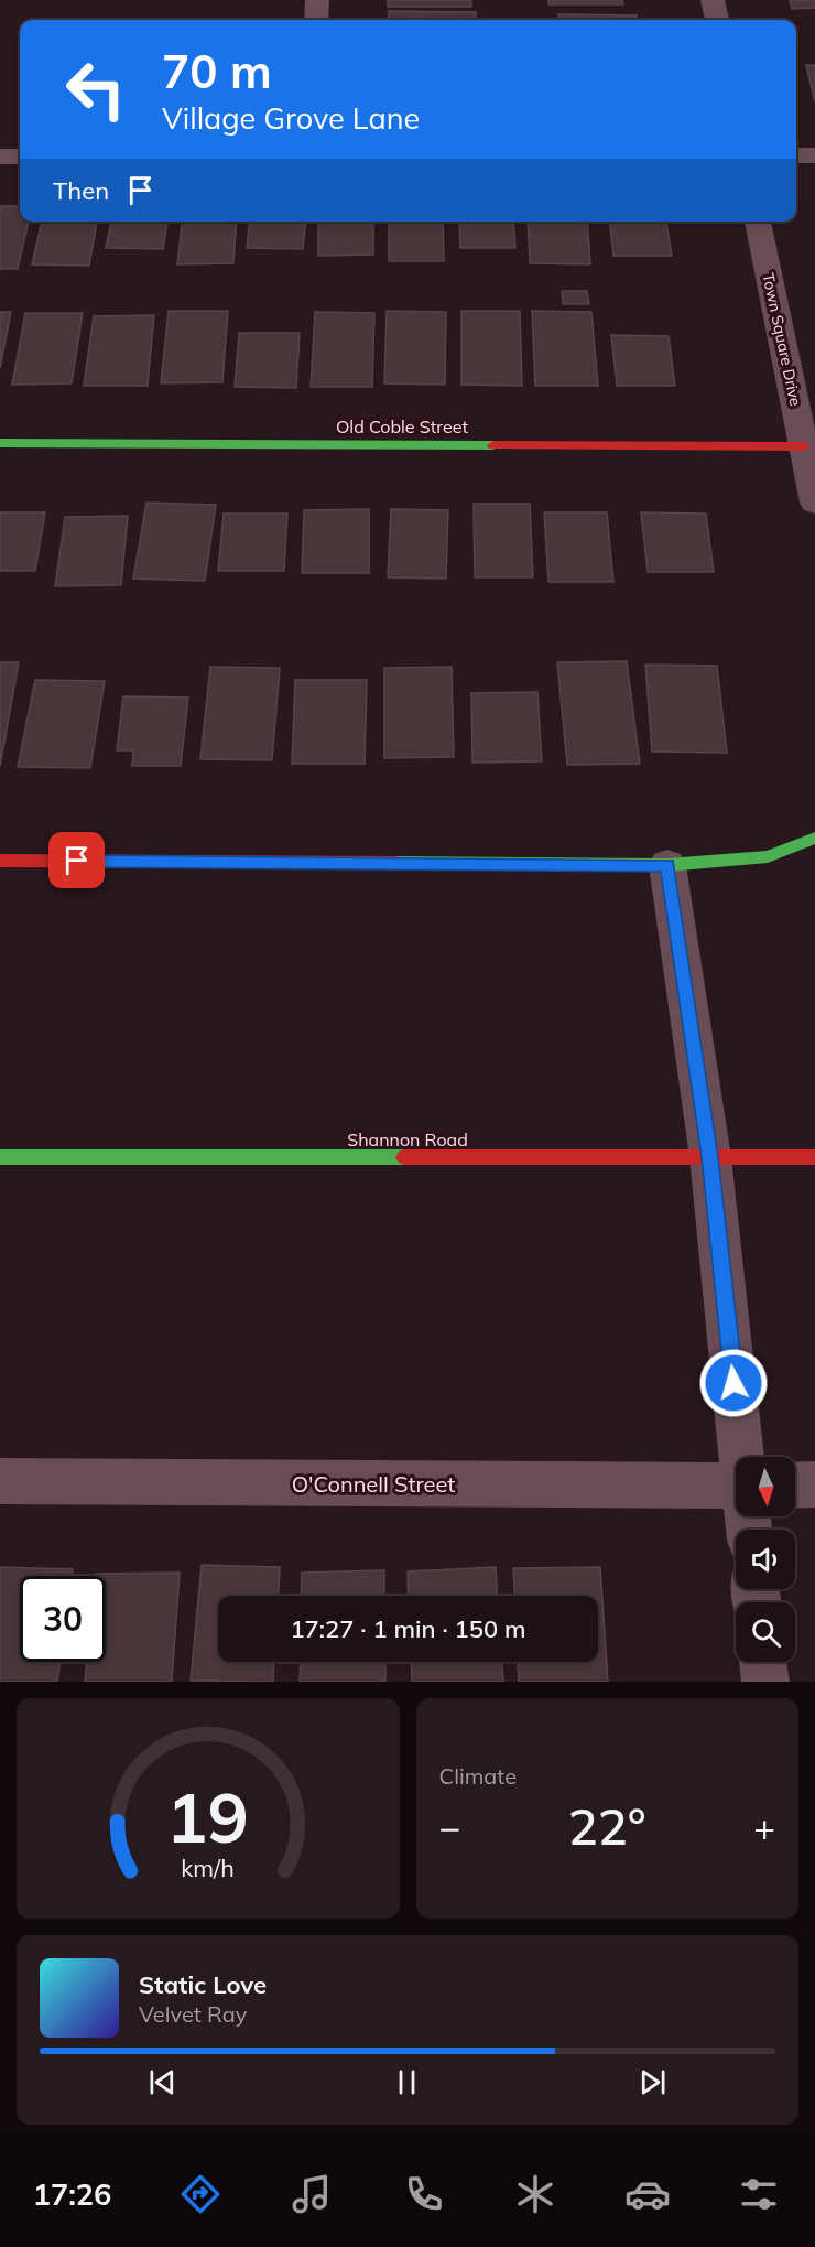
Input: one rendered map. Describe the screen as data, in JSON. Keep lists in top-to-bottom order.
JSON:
{
  "streets": {
    "street": [
      "Town Square Drive",
      "Old Coble Street",
      "Shannon Road",
      "O'Connell Street"
    ]
  },
  "crossings": [
    ["Town Square Drive", "Old Coble Street"]
  ],
  "north": "bottom",
  "page": {
    "turn": ["70 m", "Village Grove Lane"],
    "then": "Then",
    "limit": "30",
    "trip": "17:27 · 1 min · 150 m",
    "tile": "Climate",
    "heat": ["−", "22°", "+"],
    "song": ["Static Love", "Velvet Ray"],
    "tabs": "17:26",
    "gauge": ["19", "km/h"]
  }
}
